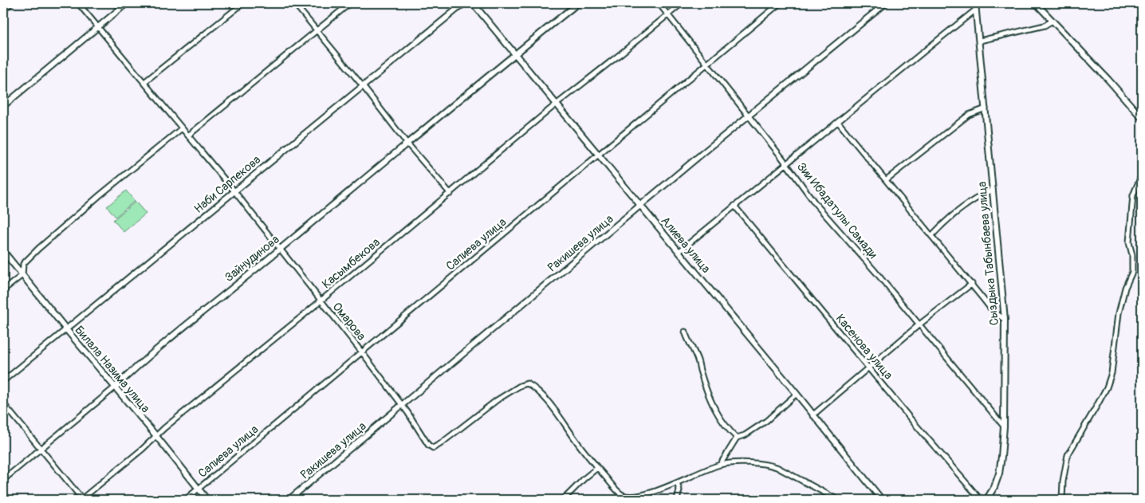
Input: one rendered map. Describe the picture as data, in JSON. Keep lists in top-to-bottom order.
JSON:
{
  "streets": {
    "street": [
      "Наби Сарпекова",
      "Зии Ибадатулы Самади",
      "Ракишева улица",
      "Сапиева улица",
      "Алиева улица",
      "Сыздыка Табынбаева улица",
      "Зайнудинова",
      "Касымбекова",
      "Омарова",
      "Касенова улица",
      "Билала Назима улица"
    ]
  },
  "crossings": [
    ["Наби Сарпекова", "Омарова"],
    ["Наби Сарпекова", "Билала Назима улица"],
    ["Зии Ибадатулы Самади", "Ракишева улица"],
    ["Зии Ибадатулы Самади", "Сапиева улица"],
    ["Зии Ибадатулы Самади", "Сыздыка Табынбаева улица"],
    ["Зии Ибадатулы Самади", "Касымбекова"],
    ["Ракишева улица", "Алиева улица"],
    ["Ракишева улица", "Омарова"],
    ["Сапиева улица", "Алиева улица"],
    ["Сапиева улица", "Омарова"],
    ["Сапиева улица", "Билала Назима улица"],
    ["Алиева улица", "Зайнудинова"],
    ["Алиева улица", "Касымбекова"],
    ["Зайнудинова", "Омарова"],
    ["Зайнудинова", "Билала Назима улица"],
    ["Касымбекова", "Омарова"],
    ["Касымбекова", "Билала Назима улица"]
  ]
}
